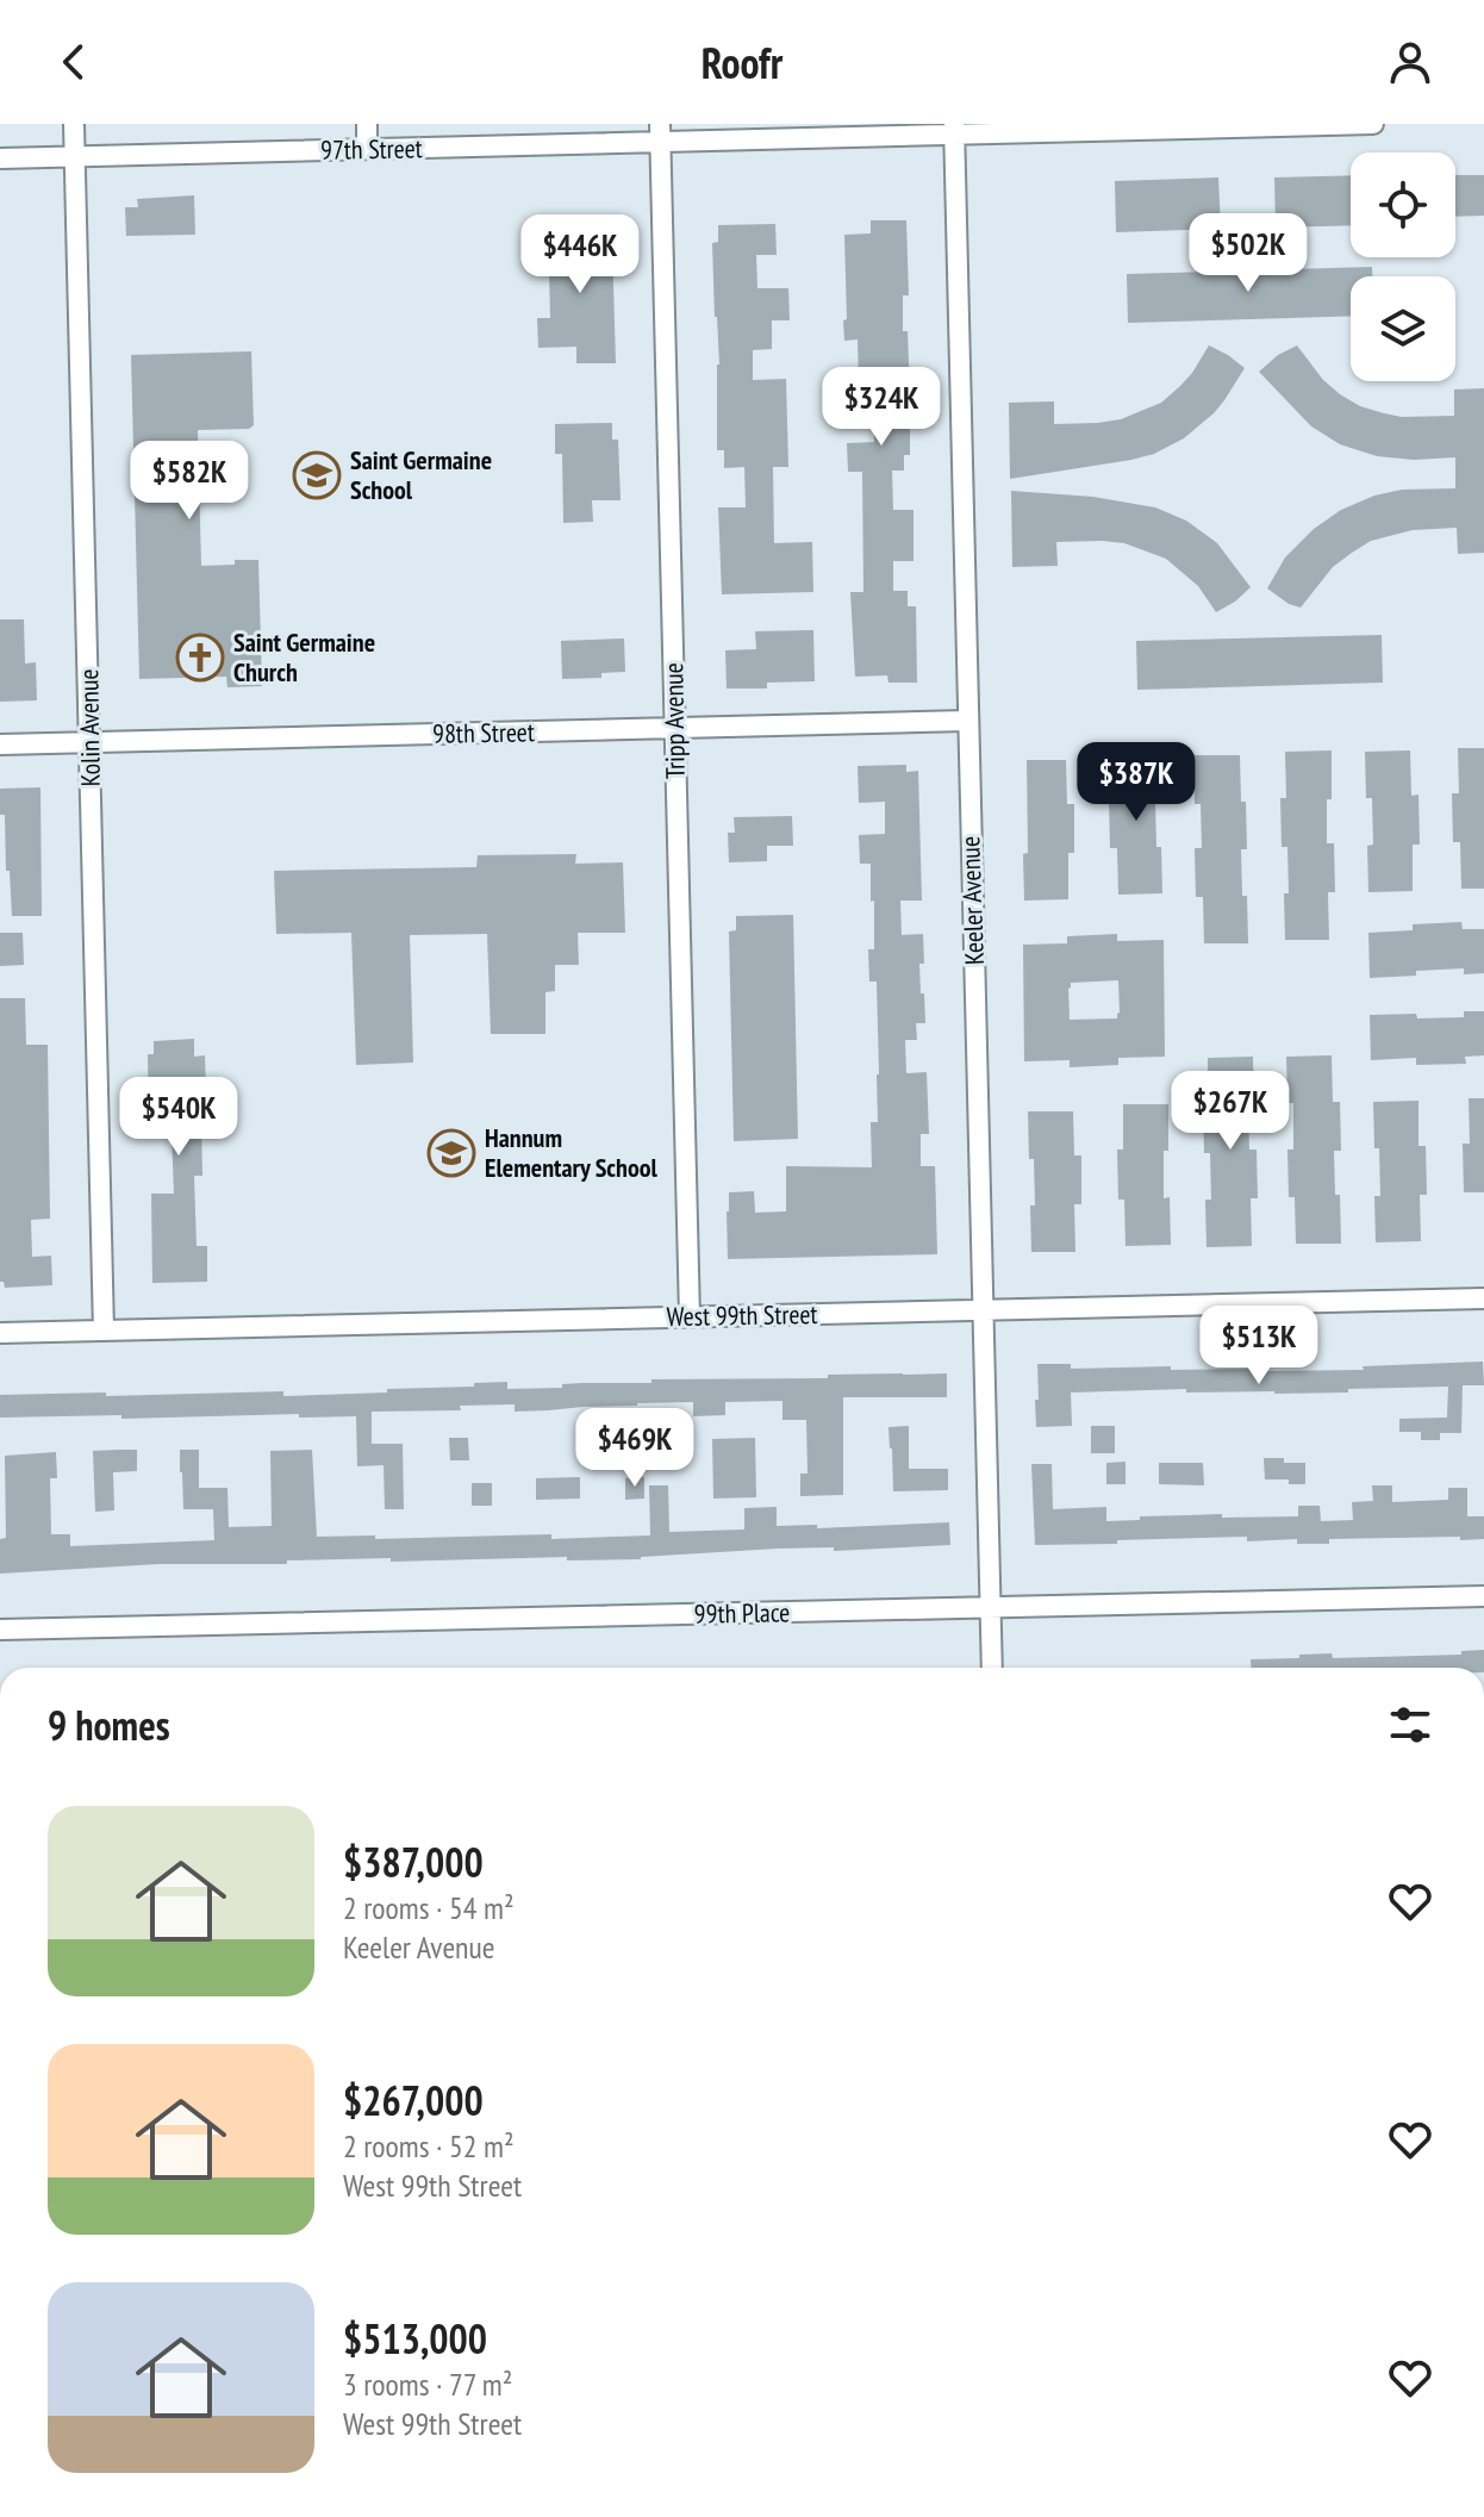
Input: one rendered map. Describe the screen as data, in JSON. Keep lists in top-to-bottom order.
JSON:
{
  "streets": {
    "street": [
      "97th Street",
      "Tripp Avenue",
      "Kolin Avenue",
      "98th Street",
      "Keeler Avenue",
      "West 99th Street",
      "99th Place"
    ]
  },
  "crossings": [
    ["97th Street", "Tripp Avenue"],
    ["97th Street", "Kolin Avenue"],
    ["97th Street", "Keeler Avenue"],
    ["Tripp Avenue", "98th Street"],
    ["Tripp Avenue", "West 99th Street"],
    ["Kolin Avenue", "98th Street"],
    ["Kolin Avenue", "West 99th Street"],
    ["98th Street", "Keeler Avenue"],
    ["Keeler Avenue", "West 99th Street"],
    ["Keeler Avenue", "99th Place"]
  ],
  "places": {
    "school or university": ["Saint Germaine School", "Hannum Elementary School"],
    "church": ["Saint Germaine Church"]
  },
  "page": {
    "header": "Roofr",
    "price": [
      "$502K",
      "$446K",
      "$324K",
      "$582K",
      "$387K",
      "$267K",
      "$540K",
      "$513K",
      "$469K"
    ],
    "heading": "9 homes",
    "list": [
      {
        "name": "$387,000",
        "note": "2 rooms · 54 m² · Keeler Avenue"
      },
      {
        "name": "$267,000",
        "note": "2 rooms · 52 m² · West 99th Street"
      },
      {
        "name": "$513,000",
        "note": "3 rooms · 77 m² · West 99th Street"
      }
    ]
  }
}
